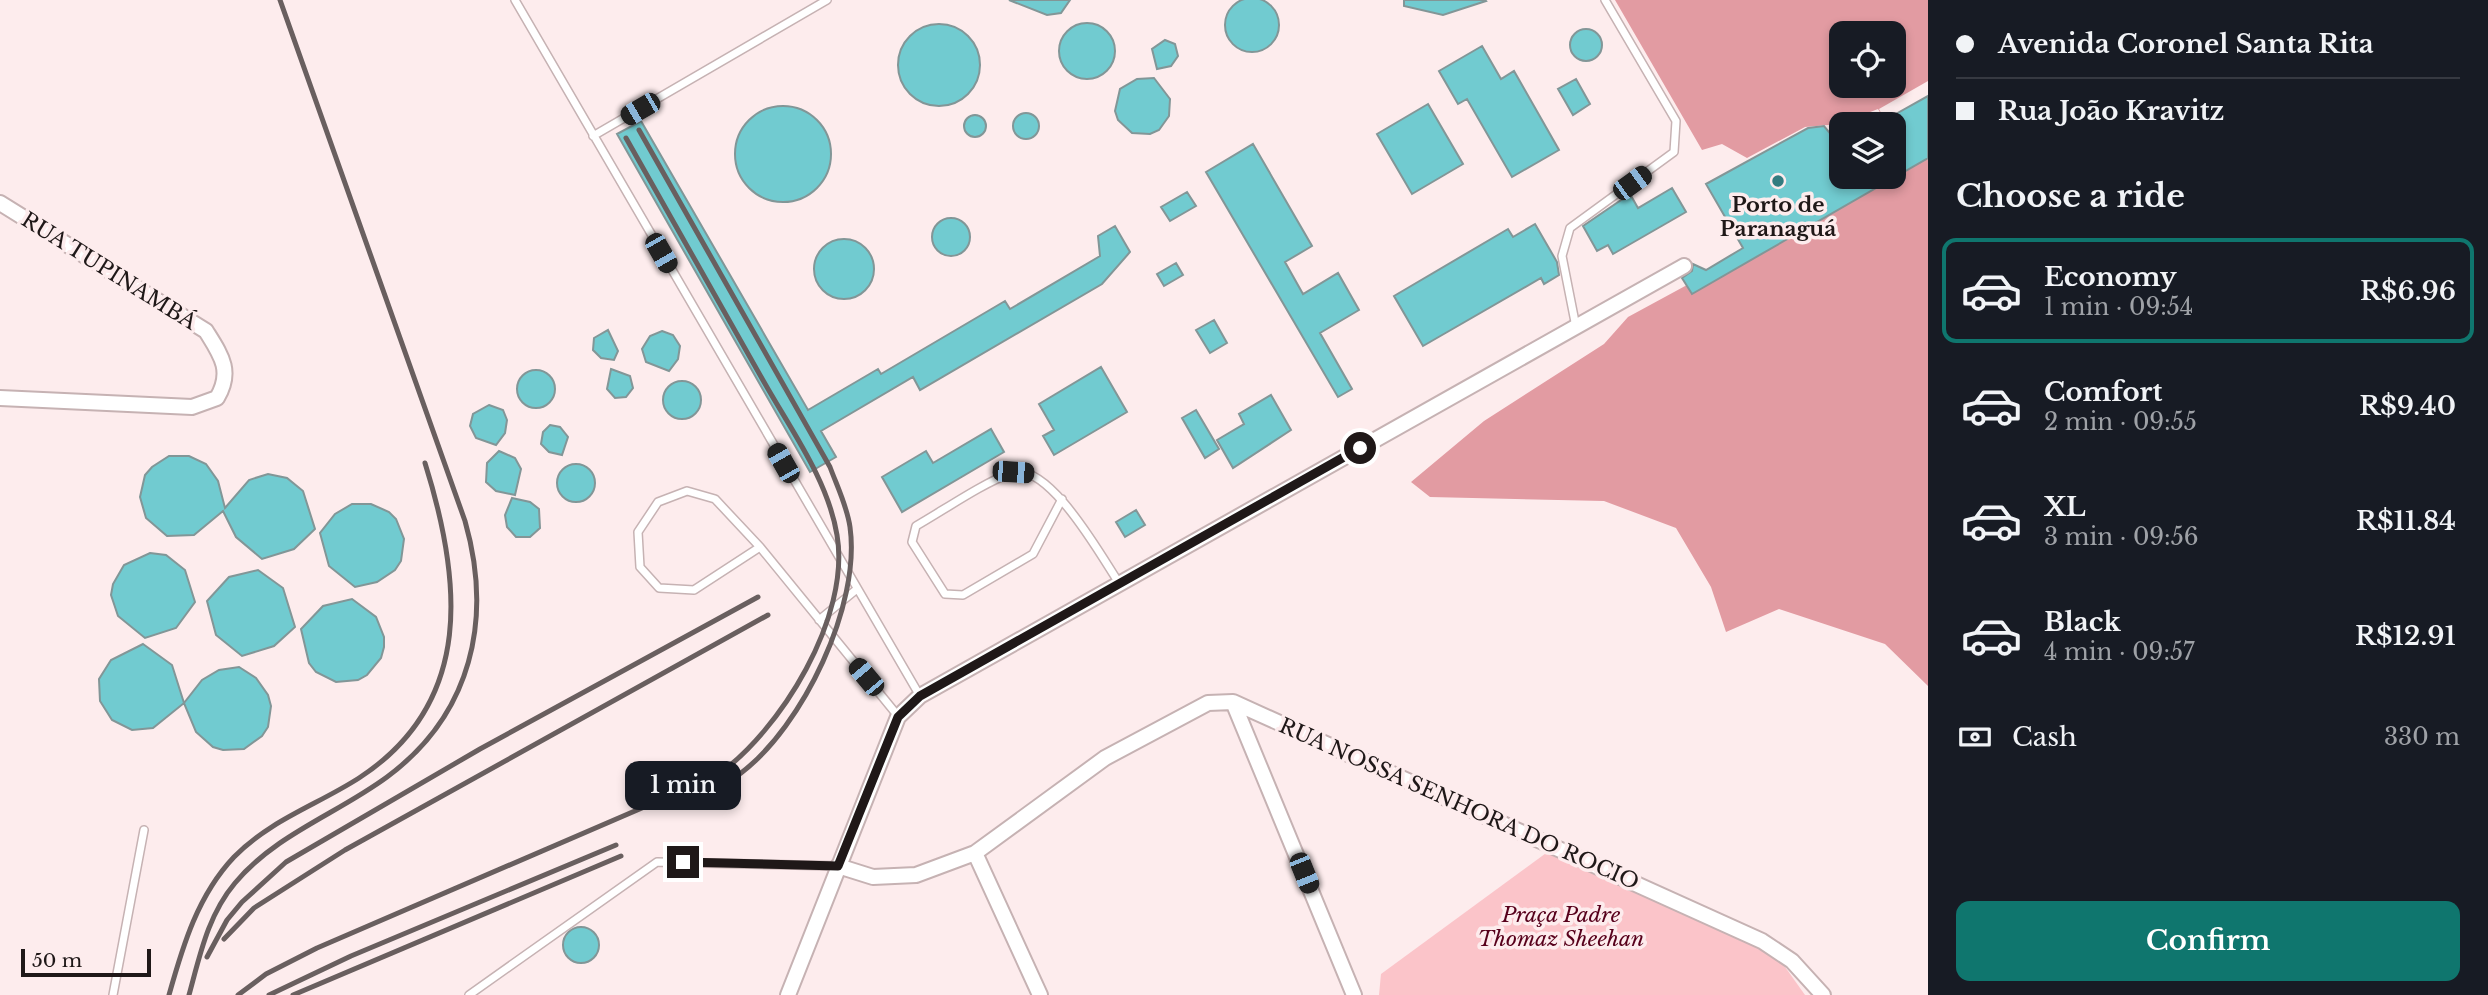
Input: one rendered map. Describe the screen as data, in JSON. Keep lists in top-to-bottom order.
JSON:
{
  "streets": {
    "street": ["RUA TUPINAMBÁ", "RUA NOSSA SENHORA DO ROCIO"]
  },
  "parks": ["Praça Padre Thomaz Sheehan"],
  "places": ["Porto de Paranaguá"],
  "scale_bar": "50 m",
  "page": {
    "banner": ["Avenida Coronel Santa Rita", "Rua João Kravitz"],
    "heading": "Choose a ride",
    "list": [
      {
        "name": "Economy",
        "note": "1 min · 09:54",
        "value": "R$6.96"
      },
      {
        "name": "Comfort",
        "note": "2 min · 09:55",
        "value": "R$9.40"
      },
      {
        "name": "XL",
        "note": "3 min · 09:56",
        "value": "R$11.84"
      },
      {
        "name": "Black",
        "note": "4 min · 09:57",
        "value": "R$12.91"
      }
    ],
    "pay": ["Cash", "330 m"],
    "bubble": "1 min",
    "buttons": "Confirm",
    "scale": "50 m"
  }
}
